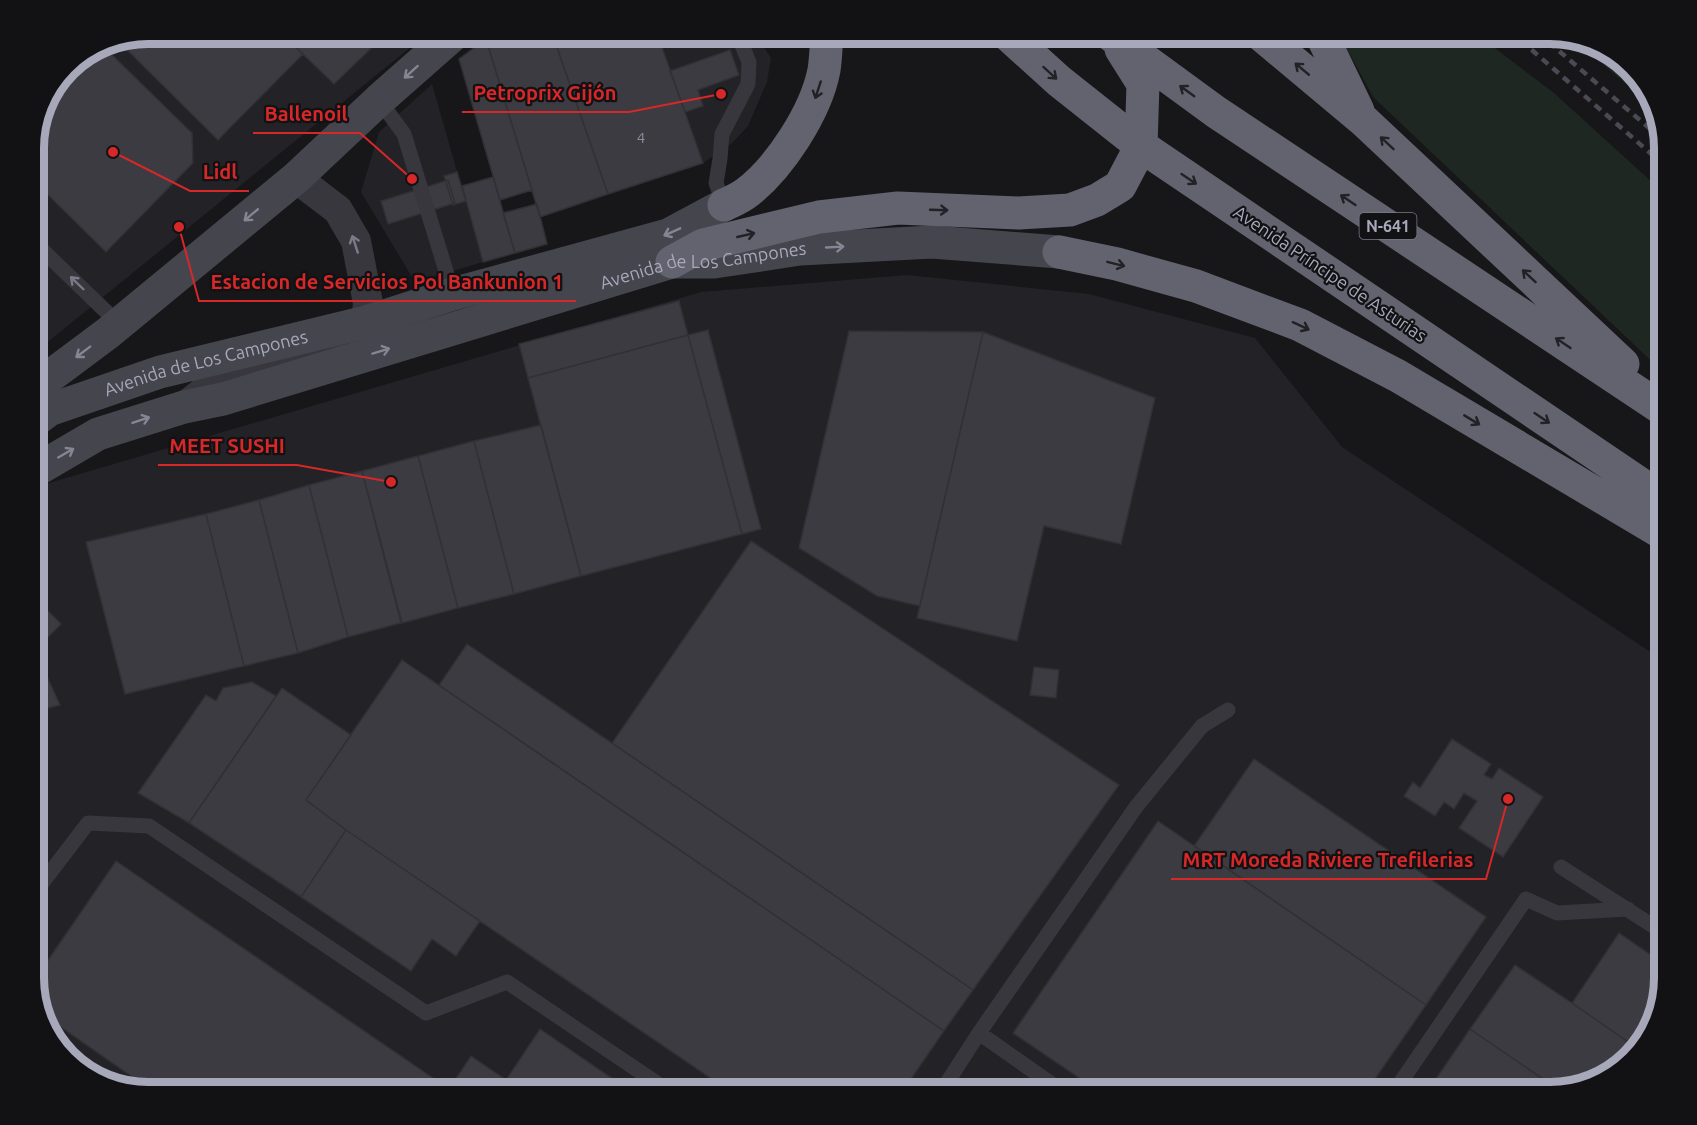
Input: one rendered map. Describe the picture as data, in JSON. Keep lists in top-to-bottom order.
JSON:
{
  "streets": {
    "highway": ["N-641", "Avenida Príncipe de Asturias"],
    "street": ["Avenida de Los Campones"]
  },
  "places": [
    "Petroprix Gijón",
    "Lidl",
    "Ballenoil",
    "Estacion de Servicios Pol Bankunion 1",
    "MEET SUSHI",
    "MRT Moreda Riviere Trefilerias"
  ],
  "house_numbers": ["4"]
}
